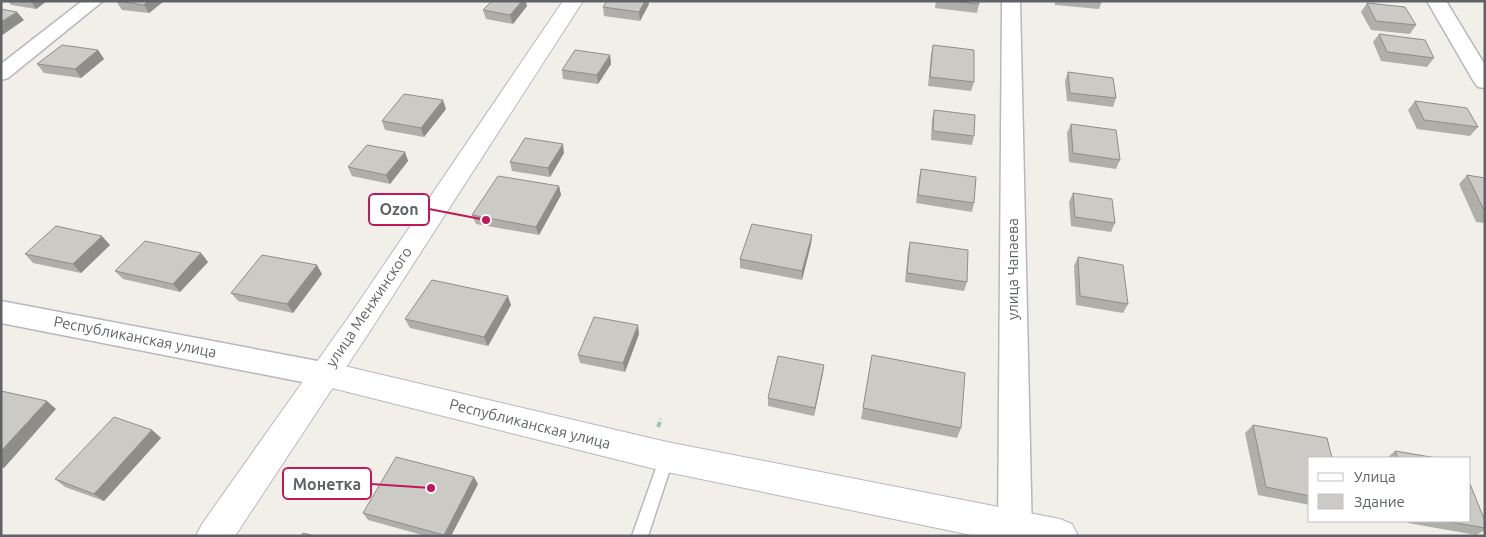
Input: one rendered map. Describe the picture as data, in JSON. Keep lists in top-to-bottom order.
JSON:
{
  "streets": {
    "main road": ["улица Менжинского", "Республиканская улица"],
    "street": ["улица Чапаева"]
  },
  "crossings": [
    ["улица Чапаева", "Республиканская улица"],
    ["улица Менжинского", "Республиканская улица"]
  ],
  "places": ["Ozon", "Монетка"],
  "legend": ["Улица", "Здание"]
}
